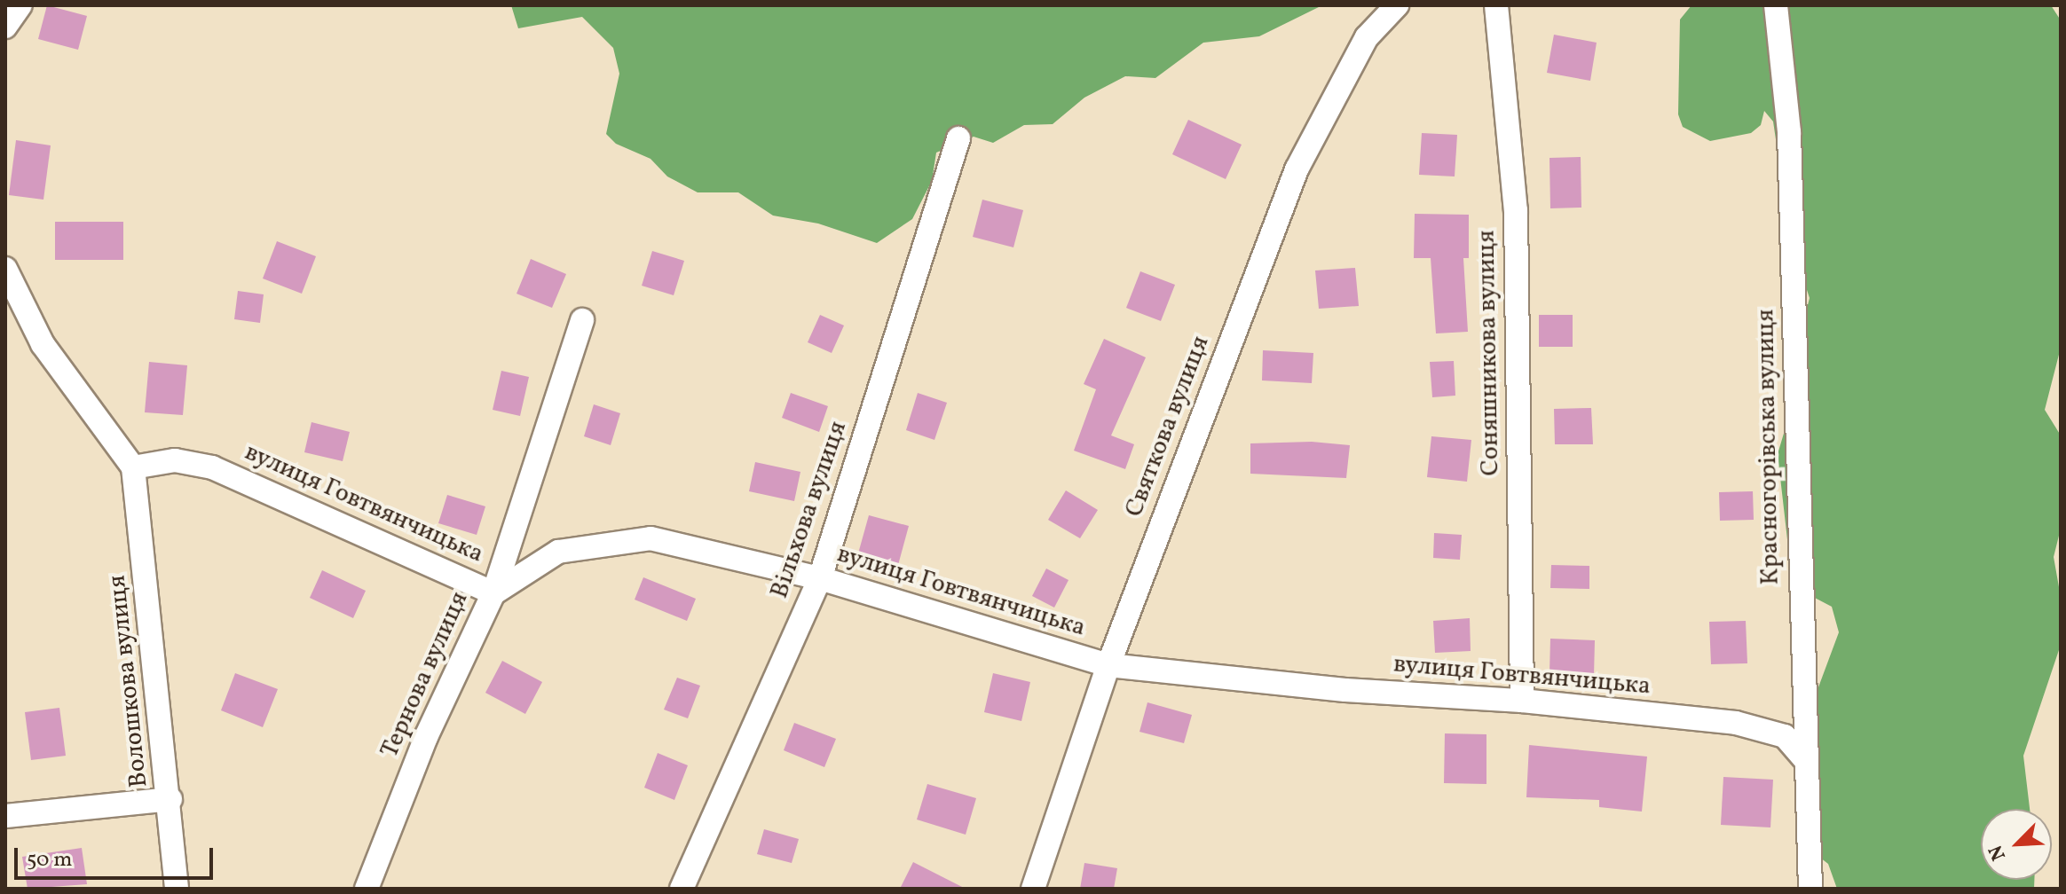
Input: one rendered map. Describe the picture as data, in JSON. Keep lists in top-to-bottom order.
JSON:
{
  "streets": {
    "street": [
      "Соняшникова вулиця",
      "Святкова вулиця",
      "Красногорівська вулиця",
      "вулиця Говтвянчицька",
      "Вільхова вулиця",
      "Тернова вулиця",
      "Волошкова вулиця"
    ]
  },
  "crossings": [
    ["Соняшникова вулиця", "вулиця Говтвянчицька"],
    ["Святкова вулиця", "вулиця Говтвянчицька"],
    ["Красногорівська вулиця", "вулиця Говтвянчицька"],
    ["вулиця Говтвянчицька", "Вільхова вулиця"],
    ["вулиця Говтвянчицька", "Тернова вулиця"],
    ["вулиця Говтвянчицька", "Волошкова вулиця"]
  ],
  "scale_bar": "50 m",
  "north": "bottom left"
}
